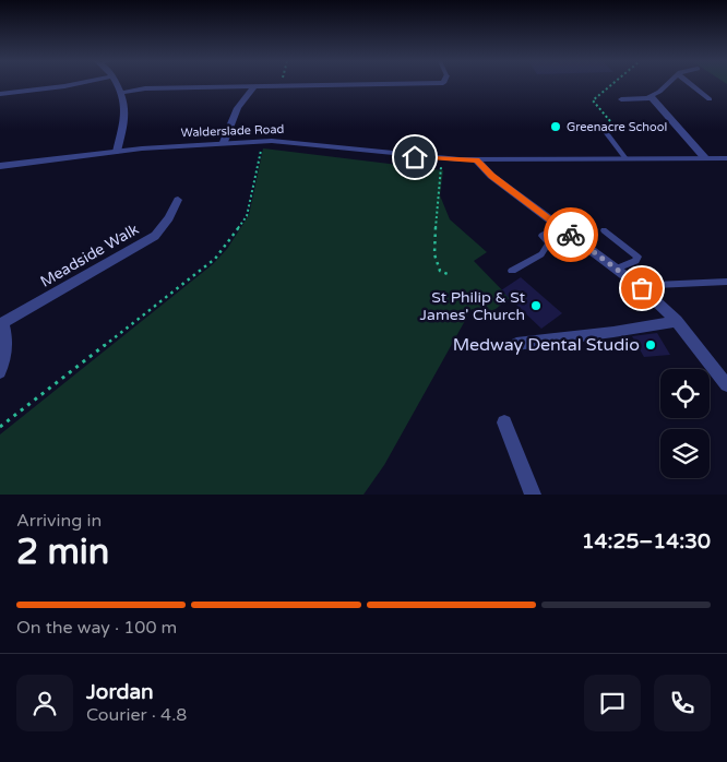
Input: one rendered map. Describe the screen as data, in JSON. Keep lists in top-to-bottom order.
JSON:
{
  "streets": {
    "street": ["Walderslade Road", "Meadside Walk"]
  },
  "places": ["Greenacre School", "St Philip & St James' Church", "Medway Dental Studio"],
  "page": {
    "heading": ["2 min", "Arriving in", "14:25–14:30"],
    "panel": ["Jordan", "Courier · 4.8"],
    "bar": "On the way · 100 m"
  }
}
